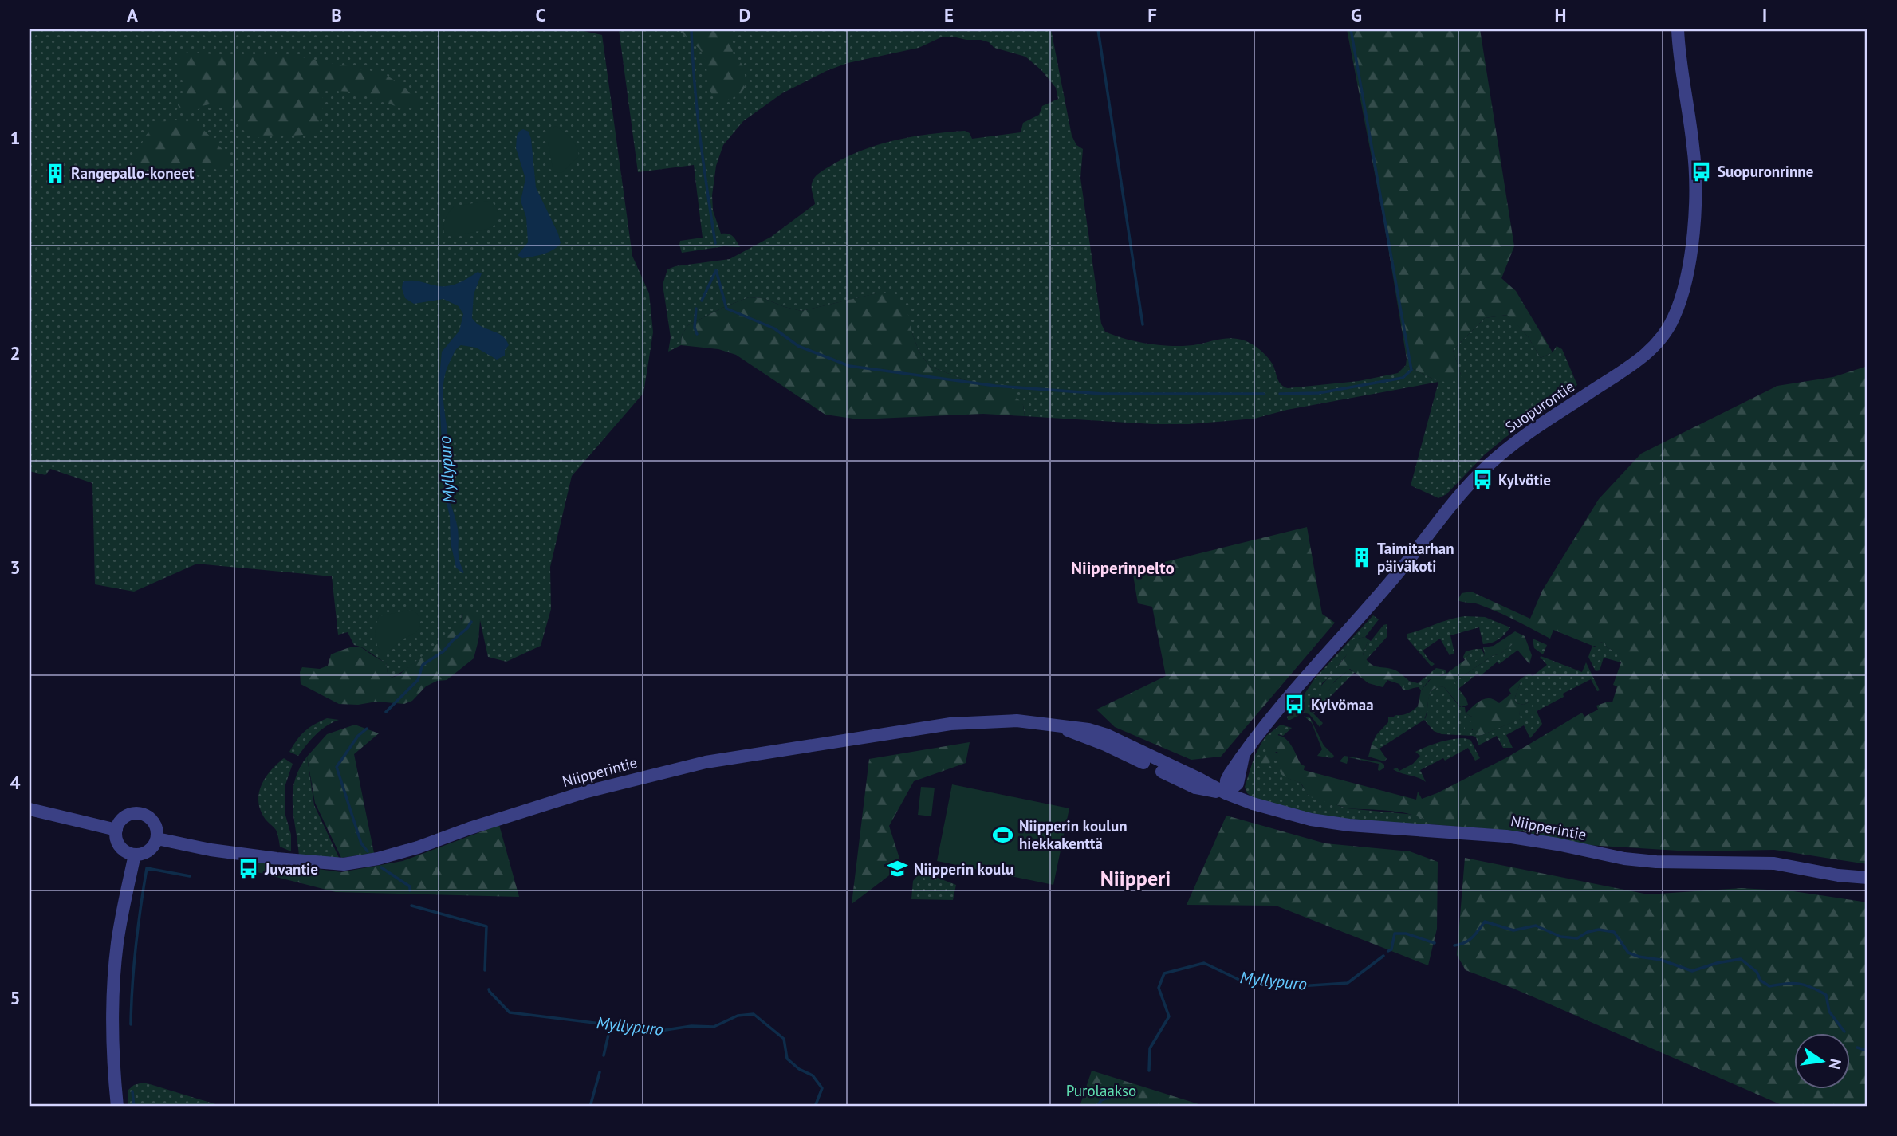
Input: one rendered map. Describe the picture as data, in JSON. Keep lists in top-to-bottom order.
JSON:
{
  "streets": {
    "street": ["Suopurontie", "Niipperintie"]
  },
  "crossings": [
    ["Suopurontie", "Niipperintie"]
  ],
  "districts": ["Niipperinpelto", "Niipperi"],
  "water": ["Myllypuro"],
  "parks": ["Purolaakso"],
  "places": {
    "bus stop": [
      "Suopuronrinne",
      "Kylvötie",
      "Kylvömaa",
      "Juvantie"
    ],
    "building": ["Rangepallo-koneet", "Taimitarhan päiväkoti"],
    "sports": ["Niipperin koulun hiekkakenttä"],
    "school or university": ["Niipperin koulu"]
  },
  "north": "right",
  "grid": {
    "columns": [
      "A",
      "B",
      "C",
      "D",
      "E",
      "F",
      "G",
      "H",
      "I"
    ],
    "rows": [
      "1",
      "2",
      "3",
      "4",
      "5"
    ]
  }
}
